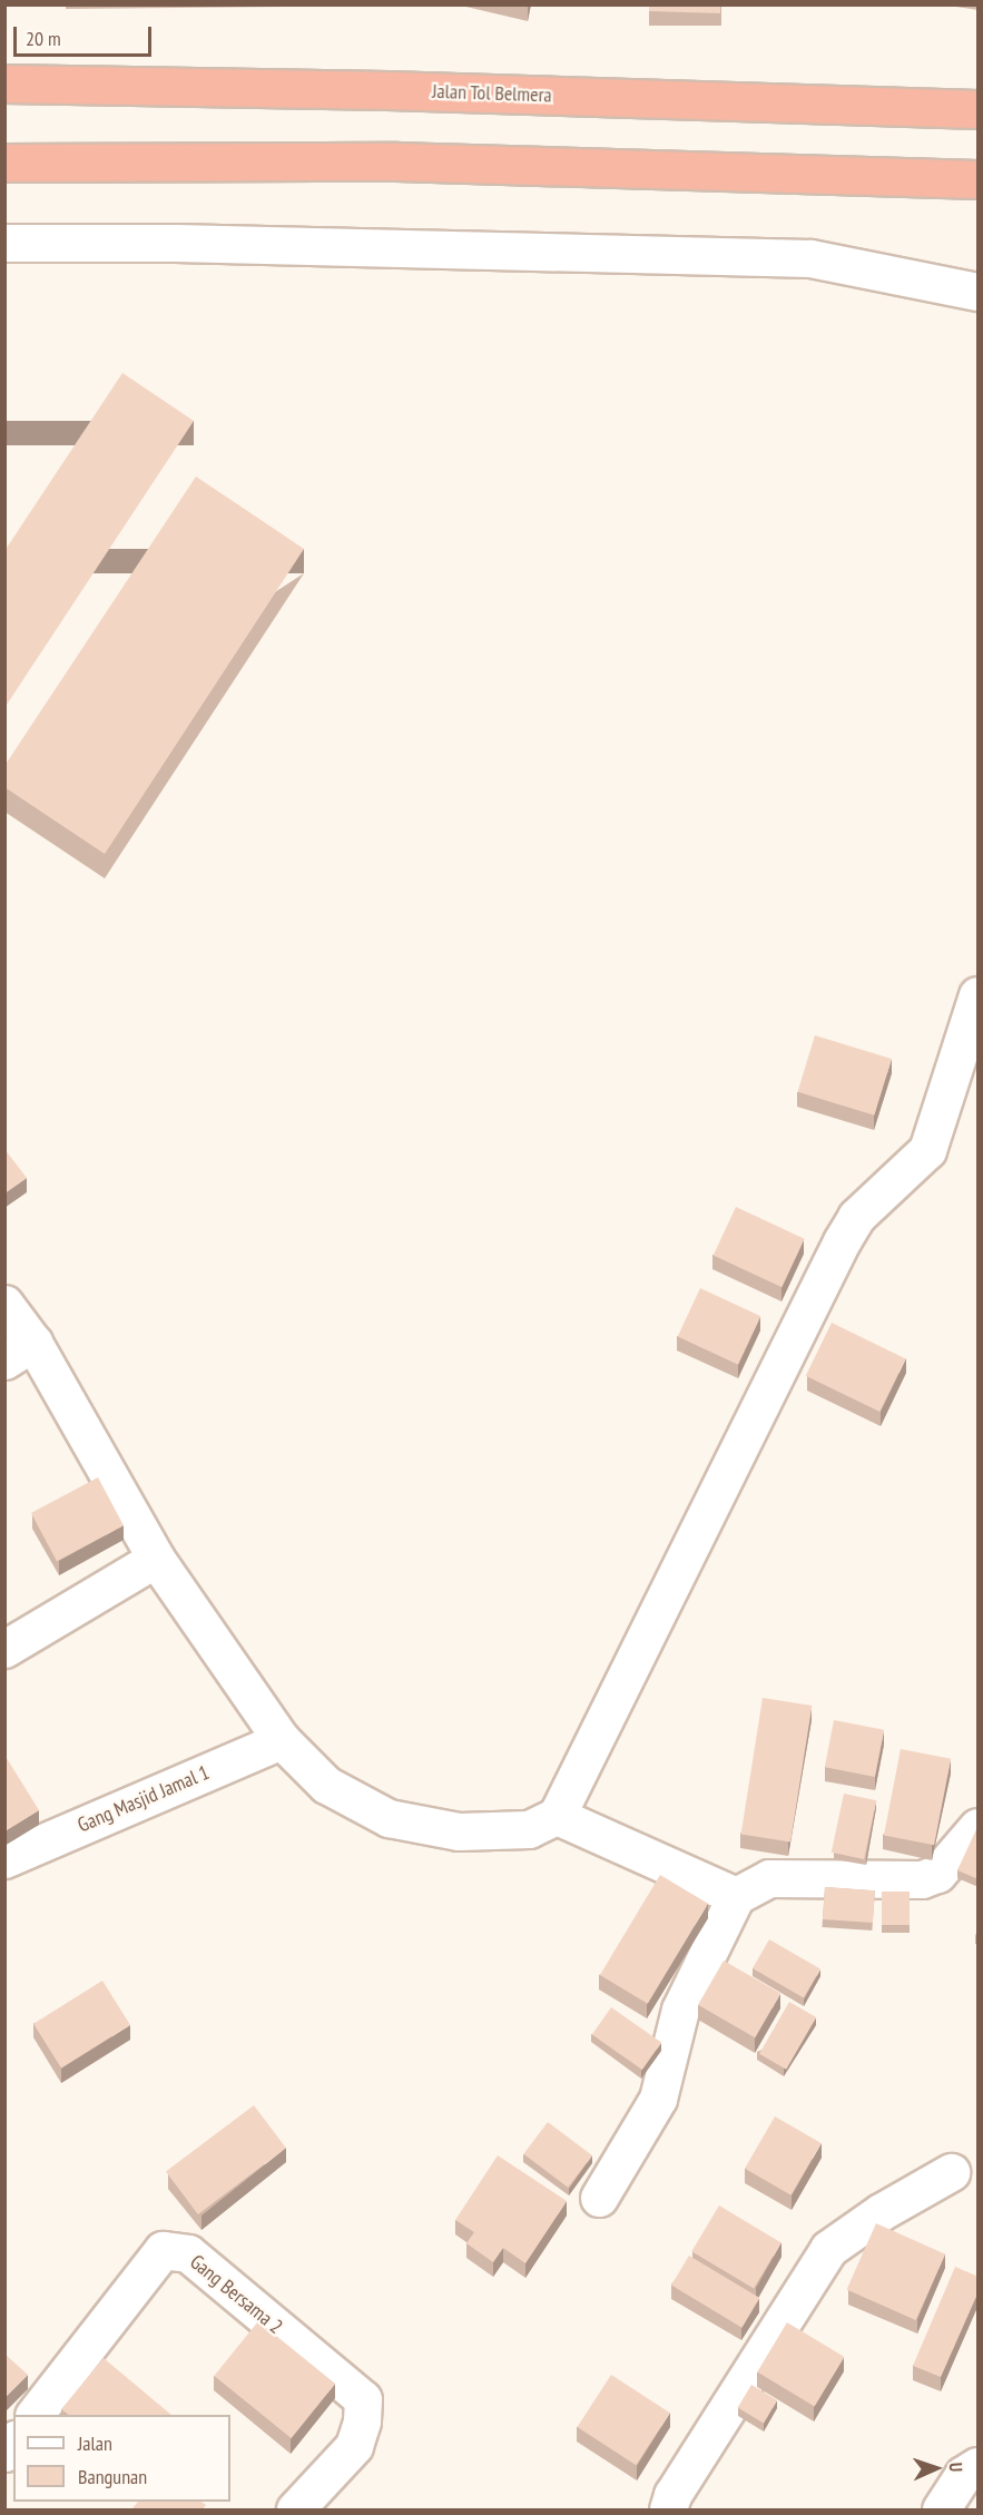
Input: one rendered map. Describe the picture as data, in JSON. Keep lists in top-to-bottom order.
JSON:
{
  "streets": {
    "highway": ["Jalan Tol Belmera"],
    "street": ["Gang Masjid Jamal 1", "Gang Bersama 2"]
  },
  "legend": ["Jalan", "Bangunan"],
  "scale_bar": "20 m",
  "north": "right"
}
